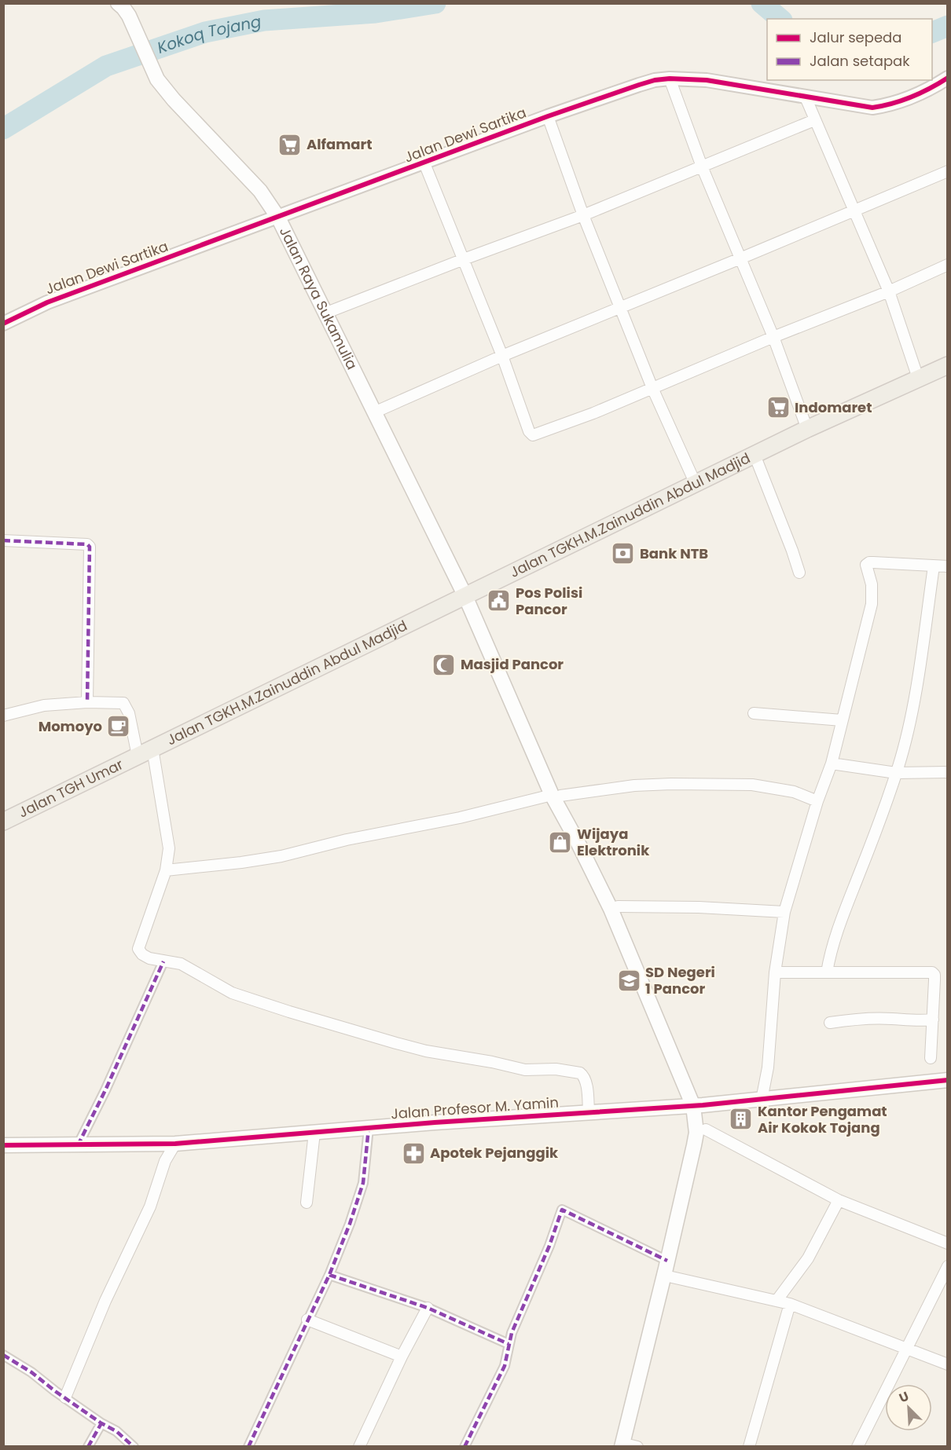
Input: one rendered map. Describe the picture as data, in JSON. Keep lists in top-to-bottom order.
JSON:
{
  "streets": {
    "main road": [
      "Jalan Raya Sukamulia",
      "Jalan TGKH.M.Zainuddin Abdul Madjid",
      "Jalan TGH Umar",
      "Jalan Profesor M. Yamin"
    ],
    "street": ["Jalan Dewi Sartika"]
  },
  "crossings": [
    ["Jalan Dewi Sartika", "Jalan Raya Sukamulia"],
    ["Jalan Raya Sukamulia", "Jalan TGKH.M.Zainuddin Abdul Madjid"],
    ["Jalan TGKH.M.Zainuddin Abdul Madjid", "Jalan TGH Umar"]
  ],
  "water": ["Kokoq Tojang"],
  "places": {
    "supermarket": ["Alfamart", "Indomaret"],
    "bank": ["Bank NTB"],
    "public building": ["Pos Polisi Pancor"],
    "mosque": ["Masjid Pancor"],
    "cafe": ["Momoyo"],
    "shop": ["Wijaya Elektronik"],
    "school or university": ["SD Negeri 1 Pancor"],
    "building": ["Kantor Pengamat Air Kokok Tojang"],
    "pharmacy": ["Apotek Pejanggik"]
  },
  "legend": ["Jalur sepeda", "Jalan setapak"],
  "north": "top left"
}
